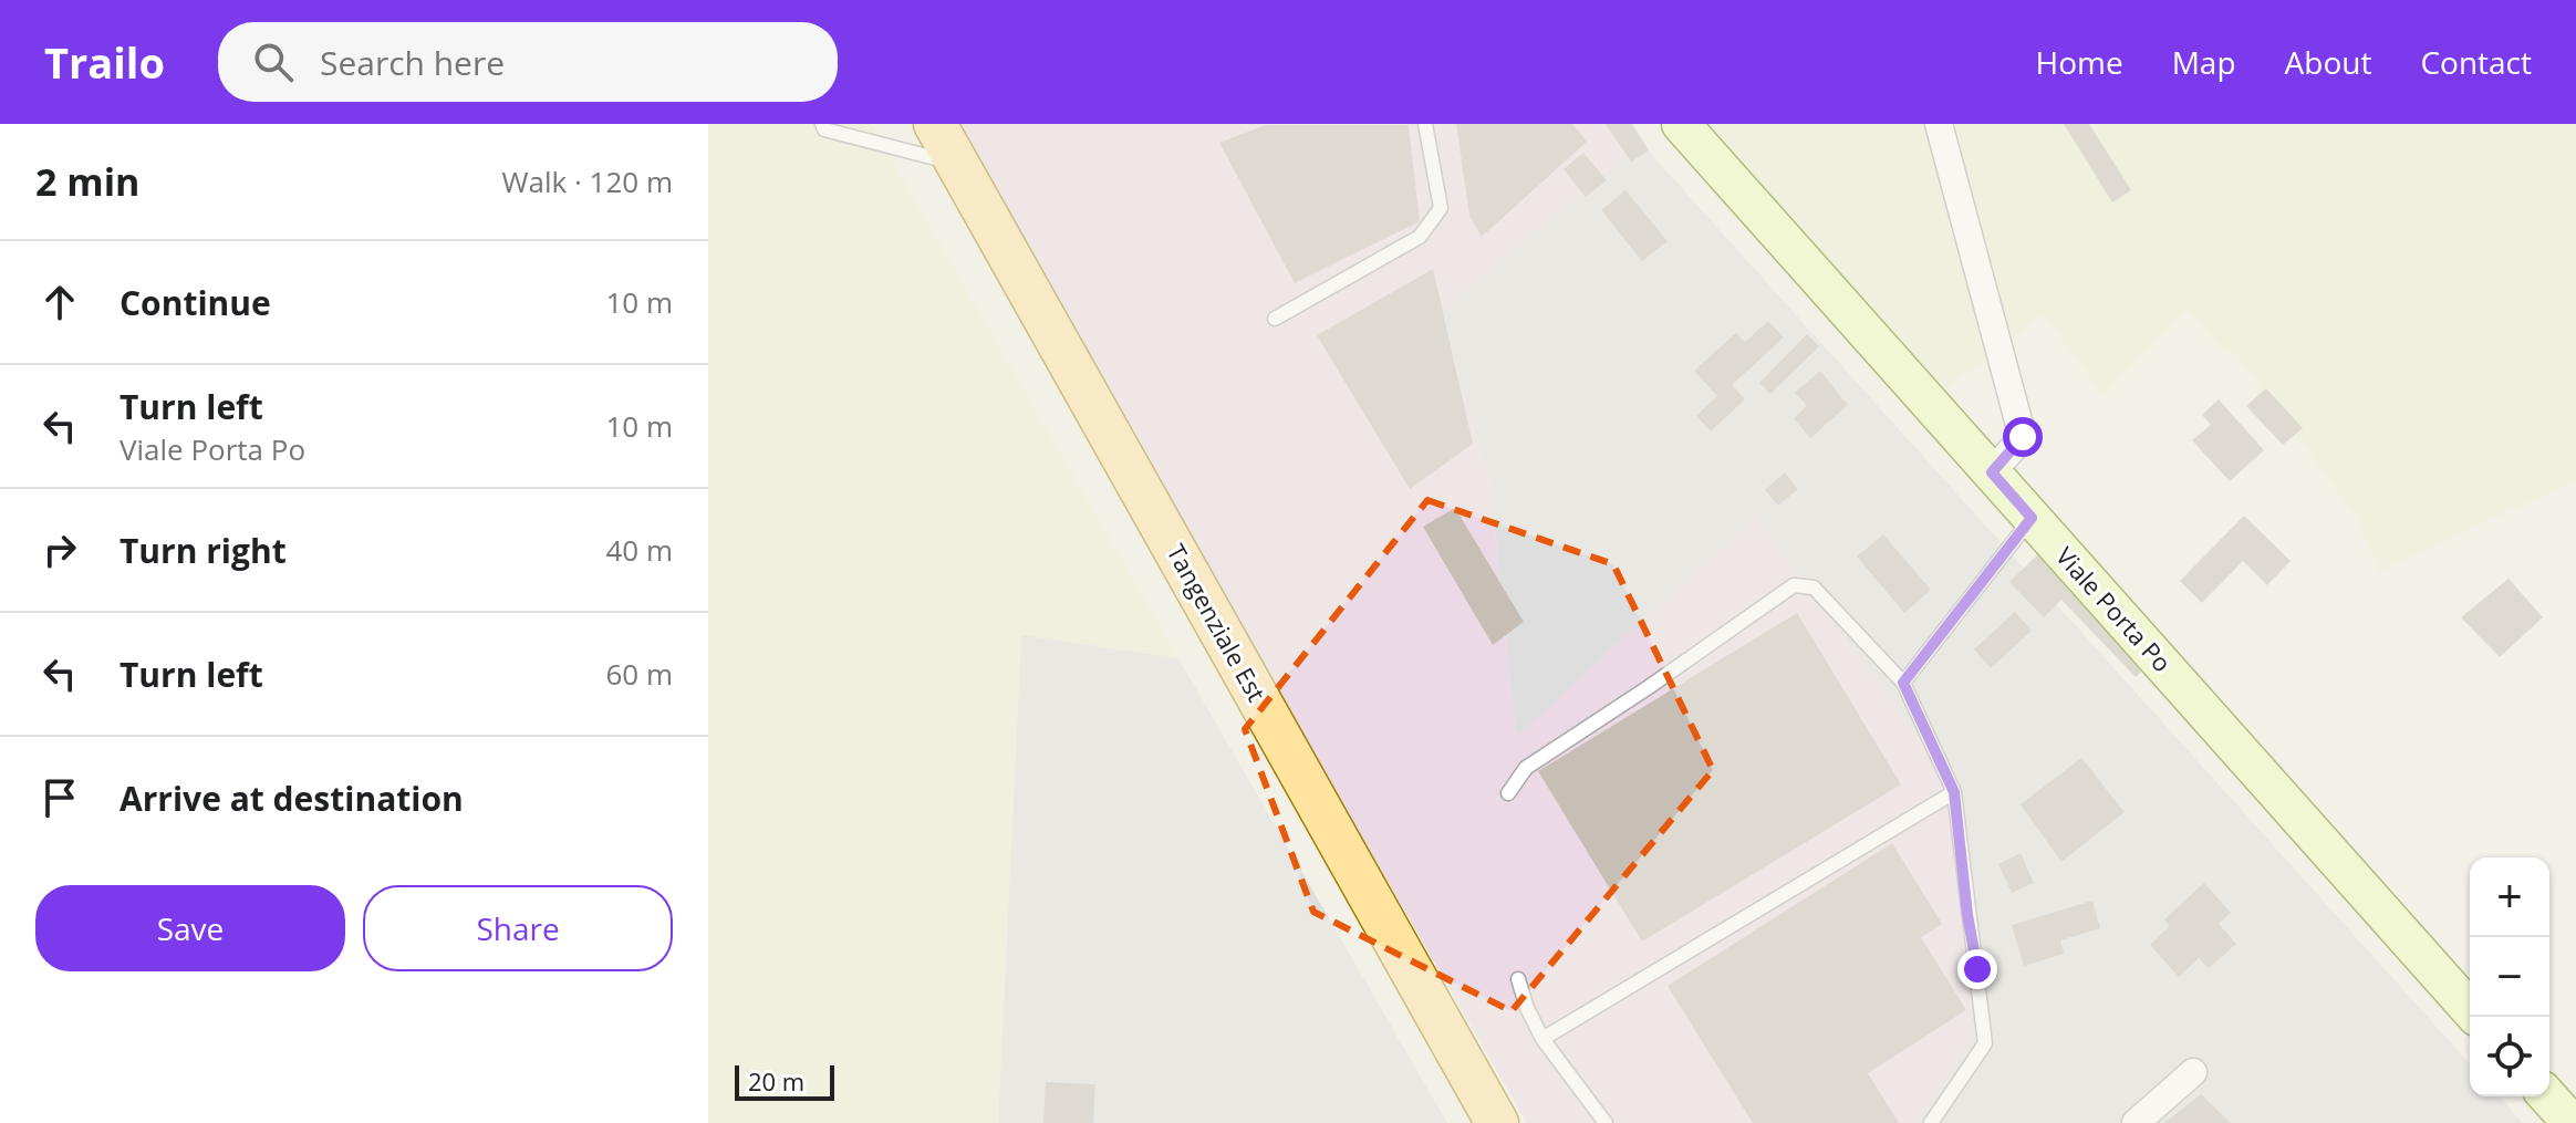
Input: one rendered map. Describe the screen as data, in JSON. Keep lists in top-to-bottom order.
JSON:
{
  "streets": {
    "main road": ["Viale Porta Po", "Tangenziale Est"]
  },
  "scale_bar": "20 m",
  "page": {
    "header": "Trailo",
    "search": "Search here",
    "nav": [
      "Home",
      "Map",
      "About",
      "Contact"
    ],
    "heading": ["2 min", "Walk · 120 m"],
    "list": [
      ["Continue", "10 m"],
      ["Turn left", "Viale Porta Po", "10 m"],
      ["Turn right", "40 m"],
      ["Turn left", "60 m"],
      "Arrive at destination"
    ],
    "map_buttons": ["+", "−"],
    "buttons": ["Save", "Share"],
    "scale": "20 m"
  }
}
